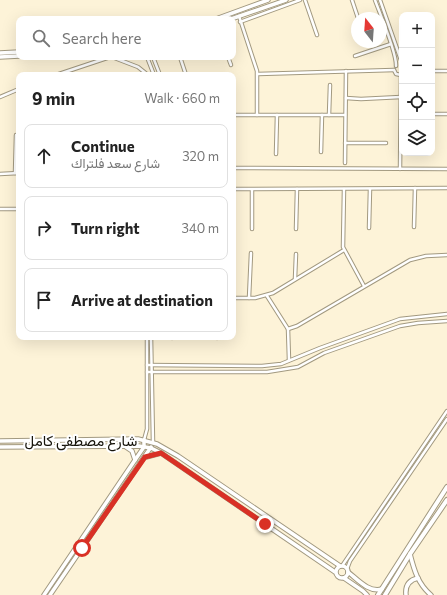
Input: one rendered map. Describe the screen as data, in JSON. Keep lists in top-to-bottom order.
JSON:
{
  "streets": {
    "street": ["شارع مصطفى كامل"]
  },
  "north": "top",
  "page": {
    "map_buttons": ["+", "−"],
    "search": "Search here",
    "heading": ["9 min", "Walk · 660 m"],
    "list": [
      ["Continue", "شارع سعد فلتراك", "320 m"],
      ["Turn right", "340 m"],
      "Arrive at destination"
    ]
  }
}
